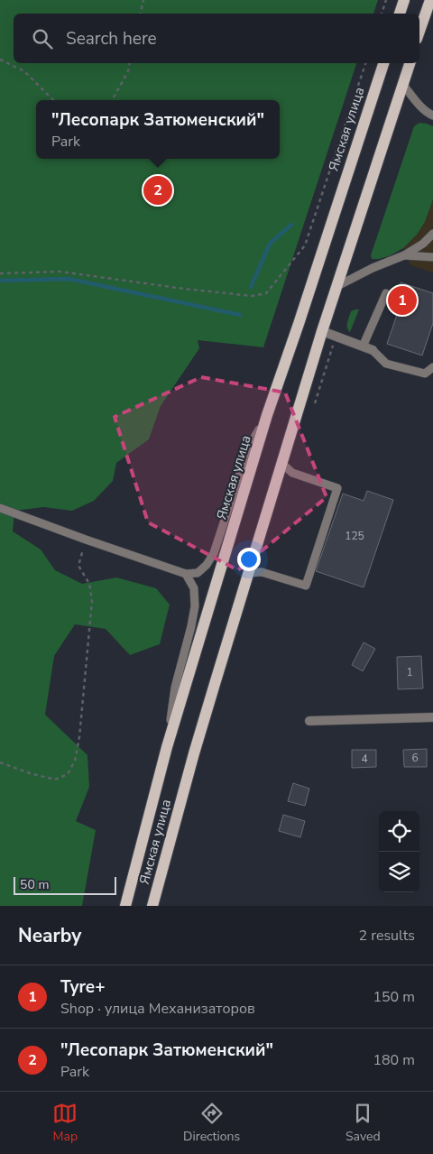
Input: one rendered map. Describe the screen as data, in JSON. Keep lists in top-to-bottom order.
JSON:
{
  "streets": {
    "main road": ["Ямская улица"]
  },
  "house_numbers": [
    "125",
    "1",
    "6",
    "4"
  ],
  "scale_bar": "50 m",
  "page": {
    "search": "Search here",
    "popup": ["\"Лесопарк Затюменский\"", "Park"],
    "pins": ["2", "1"],
    "scale": "50 m",
    "heading": ["Nearby", "2 results"],
    "list": [
      {
        "mark": "1",
        "name": "Tyre+",
        "note": "Shop · улица Механизаторов",
        "value": "150 m"
      },
      {
        "mark": "2",
        "name": "\"Лесопарк Затюменский\"",
        "note": "Park",
        "value": "180 m"
      }
    ],
    "nav": ["Map", "Directions", "Saved"]
  }
}
